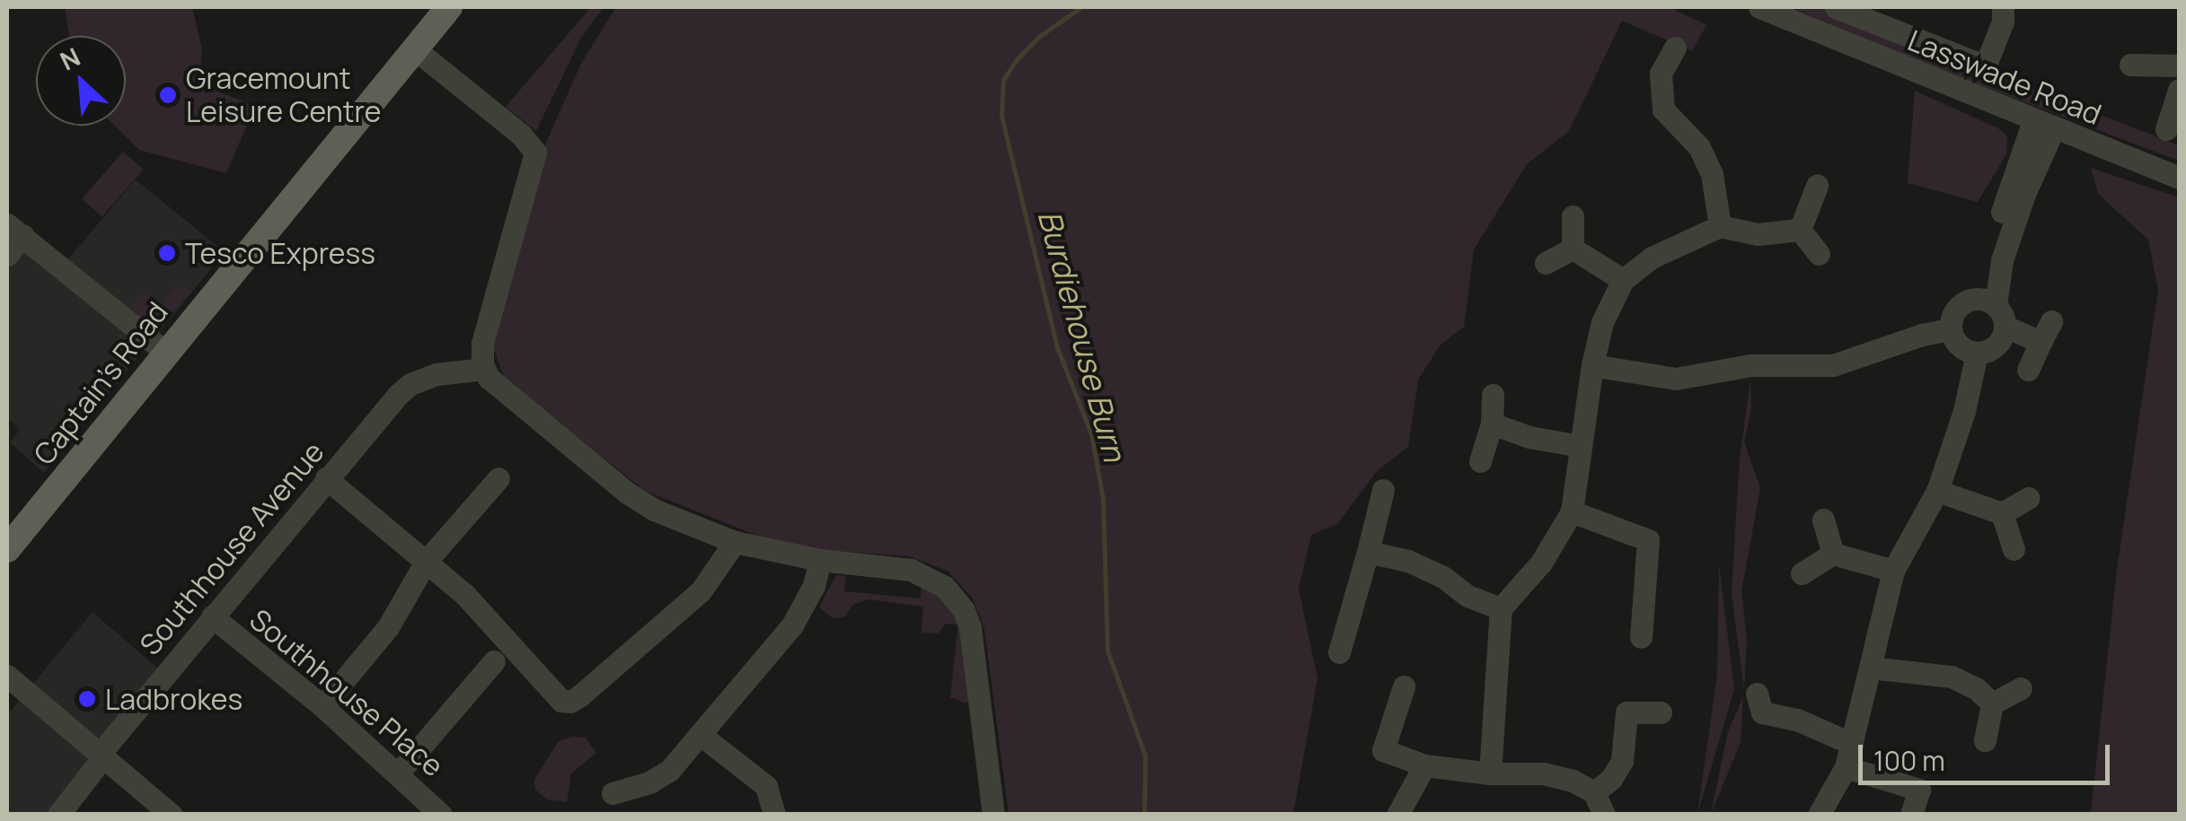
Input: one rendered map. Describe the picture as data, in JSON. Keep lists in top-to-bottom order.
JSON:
{
  "streets": {
    "main road": ["Captain's Road"],
    "street": ["Lasswade Road", "Southhouse Avenue", "Southhouse Place"]
  },
  "crossings": [
    ["Southhouse Avenue", "Southhouse Place"]
  ],
  "water": ["Burdiehouse Burn"],
  "places": ["Gracemount Leisure Centre", "Tesco Express", "Ladbrokes"],
  "scale_bar": "100 m",
  "north": "top left"
}
